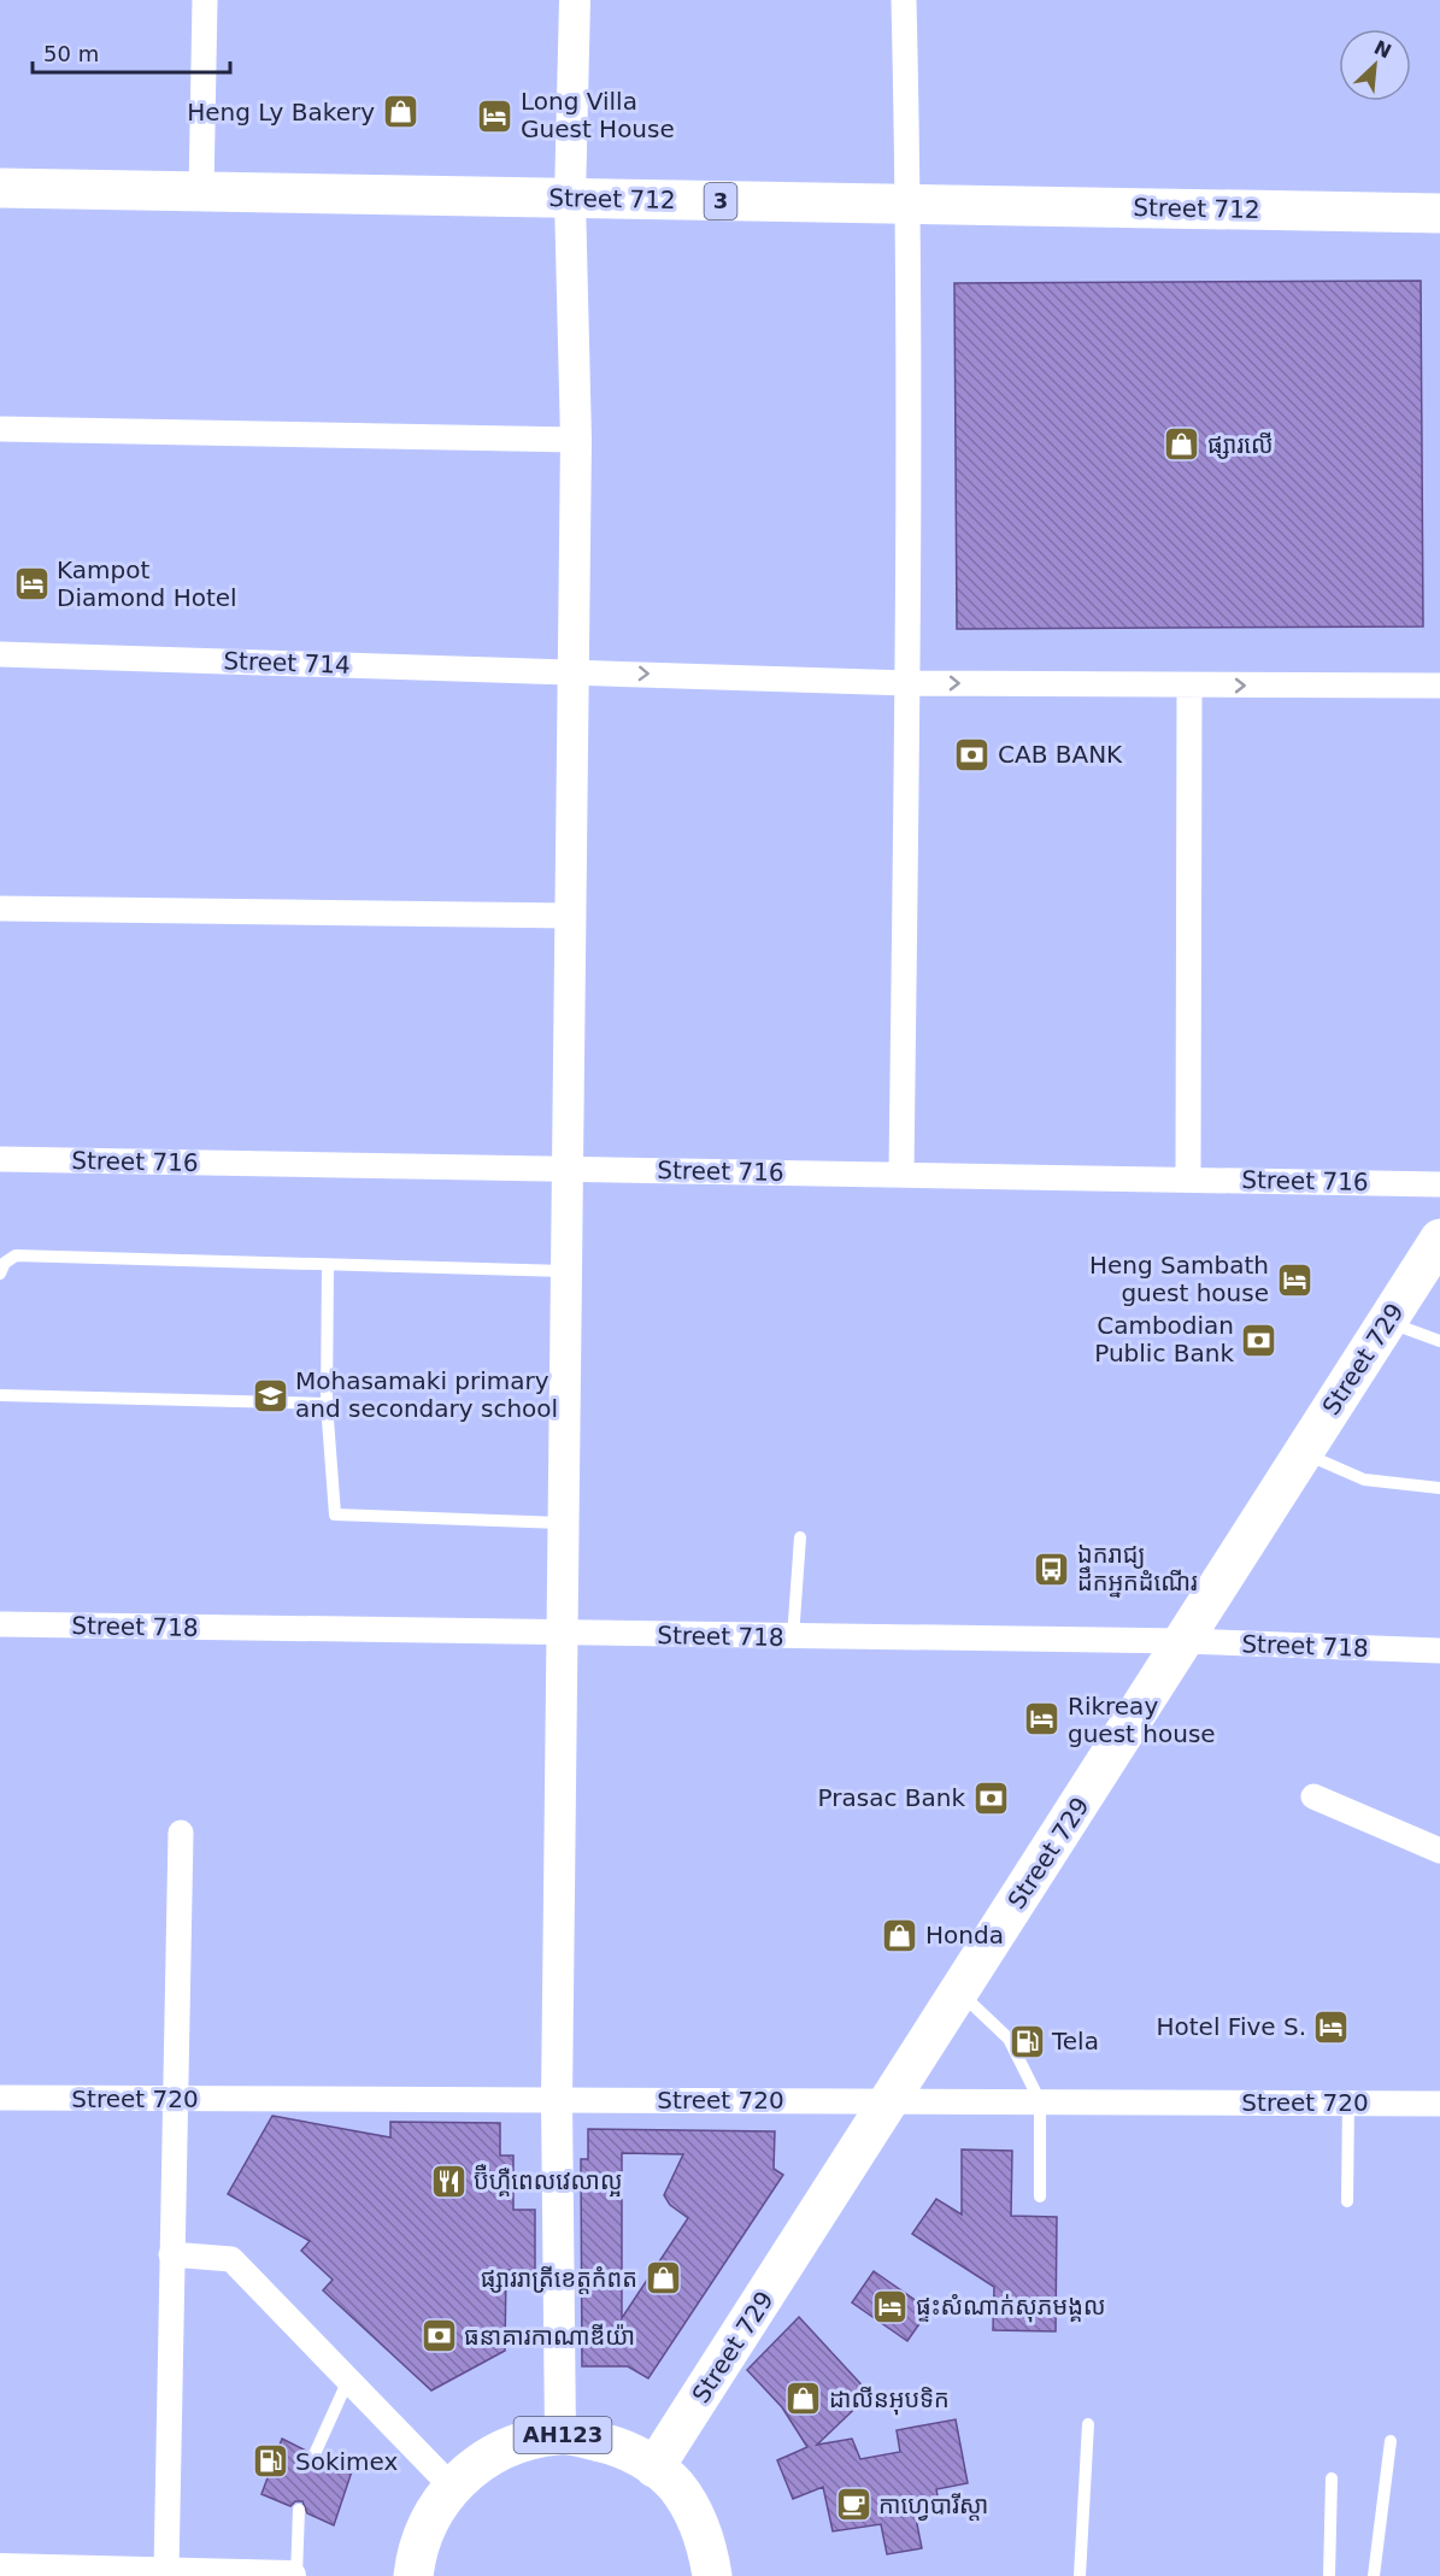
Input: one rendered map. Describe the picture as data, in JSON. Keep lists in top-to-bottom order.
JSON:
{
  "streets": {
    "main road": [
      "Street 712",
      "3",
      "Street 729",
      "AH123"
    ],
    "street": [
      "Street 714",
      "Street 716",
      "Street 718",
      "Street 720"
    ]
  },
  "crossings": [
    ["Street 729", "Street 718"],
    ["Street 729", "Street 720"],
    ["Street 729", "AH123"]
  ],
  "one_way": ["Street 714"],
  "places": {
    "shop": [
      "Heng Ly Bakery",
      "ផ្សារលើ",
      "Honda",
      "ផ្សាររាត្រីខេត្តកំពត",
      "ដាលីនអុបទិក"
    ],
    "hotel": [
      "Long Villa Guest House",
      "Kampot Diamond Hotel",
      "Heng Sambath guest house",
      "Rikreay guest house",
      "Hotel Five S.",
      "ផ្ទះសំណាក់សុភមង្គល"
    ],
    "bank": [
      "CAB BANK",
      "Cambodian Public Bank",
      "Prasac Bank",
      "ធនាគារកាណាឌីយ៉ា"
    ],
    "school or university": ["Mohasamaki primary and secondary school"],
    "bus stop": ["ឯករាជ្យ ដឹកអ្នកដំណើរ"],
    "fuel station": ["Tela", "Sokimex"],
    "restaurant": ["ប៊ឺហ្គឺពេលវេលាល្អ"],
    "cafe": ["កាហ្វេបារីស្តា"]
  },
  "scale_bar": "50 m",
  "north": "top right"
}
